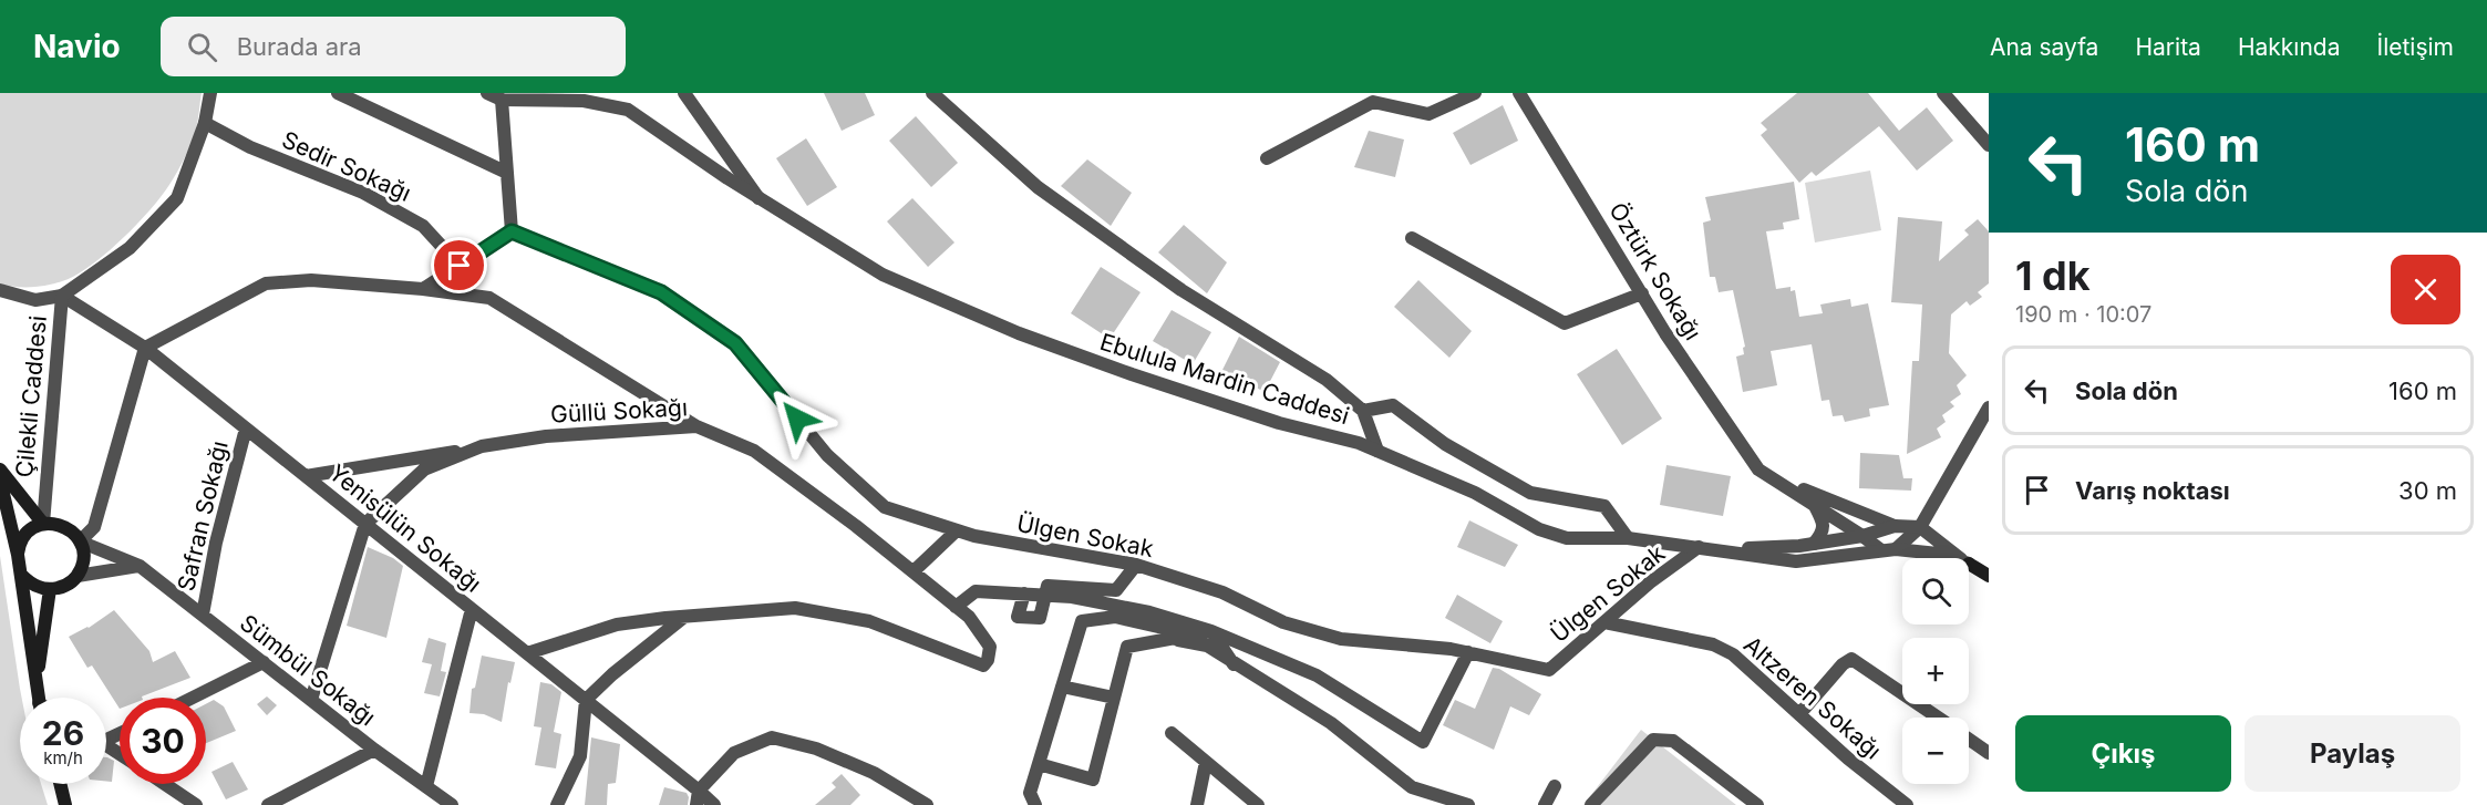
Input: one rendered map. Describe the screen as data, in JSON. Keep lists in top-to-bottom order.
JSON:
{
  "streets": {
    "main road": ["Ebulula Mardin Caddesi"],
    "street": [
      "Sedir Sokağı",
      "Öztürk Sokağı",
      "Çilekli Caddesi",
      "Güllü Sokağı",
      "Safran Sokağı",
      "Yenisülün Sokağı",
      "Ülgen Sokak",
      "Sümbül Sokağı",
      "Altzeren Sokağı"
    ]
  },
  "crossings": [
    ["Sedir Sokağı", "Çilekli Caddesi"],
    ["Öztürk Sokağı", "Ebulula Mardin Caddesi"],
    ["Ebulula Mardin Caddesi", "Ülgen Sokak"],
    ["Çilekli Caddesi", "Yenisülün Sokağı"],
    ["Çilekli Caddesi", "Sümbül Sokağı"],
    ["Güllü Sokağı", "Yenisülün Sokağı"],
    ["Safran Sokağı", "Yenisülün Sokağı"],
    ["Safran Sokağı", "Sümbül Sokağı"],
    ["Ülgen Sokak", "Altzeren Sokağı"]
  ],
  "page": {
    "header": "Navio",
    "search": "Burada ara",
    "nav": [
      "Ana sayfa",
      "Harita",
      "Hakkında",
      "İletişim"
    ],
    "turn": ["160 m", "Sola dön"],
    "heading": ["1 dk", "190 m · 10:07"],
    "list": [
      {
        "name": "Sola dön",
        "value": "160 m"
      },
      {
        "name": "Varış noktası",
        "value": "30 m"
      }
    ],
    "map_buttons": ["+", "−"],
    "speed": "26 km/h",
    "limit": "30",
    "buttons": ["Çıkış", "Paylaş"]
  }
}
